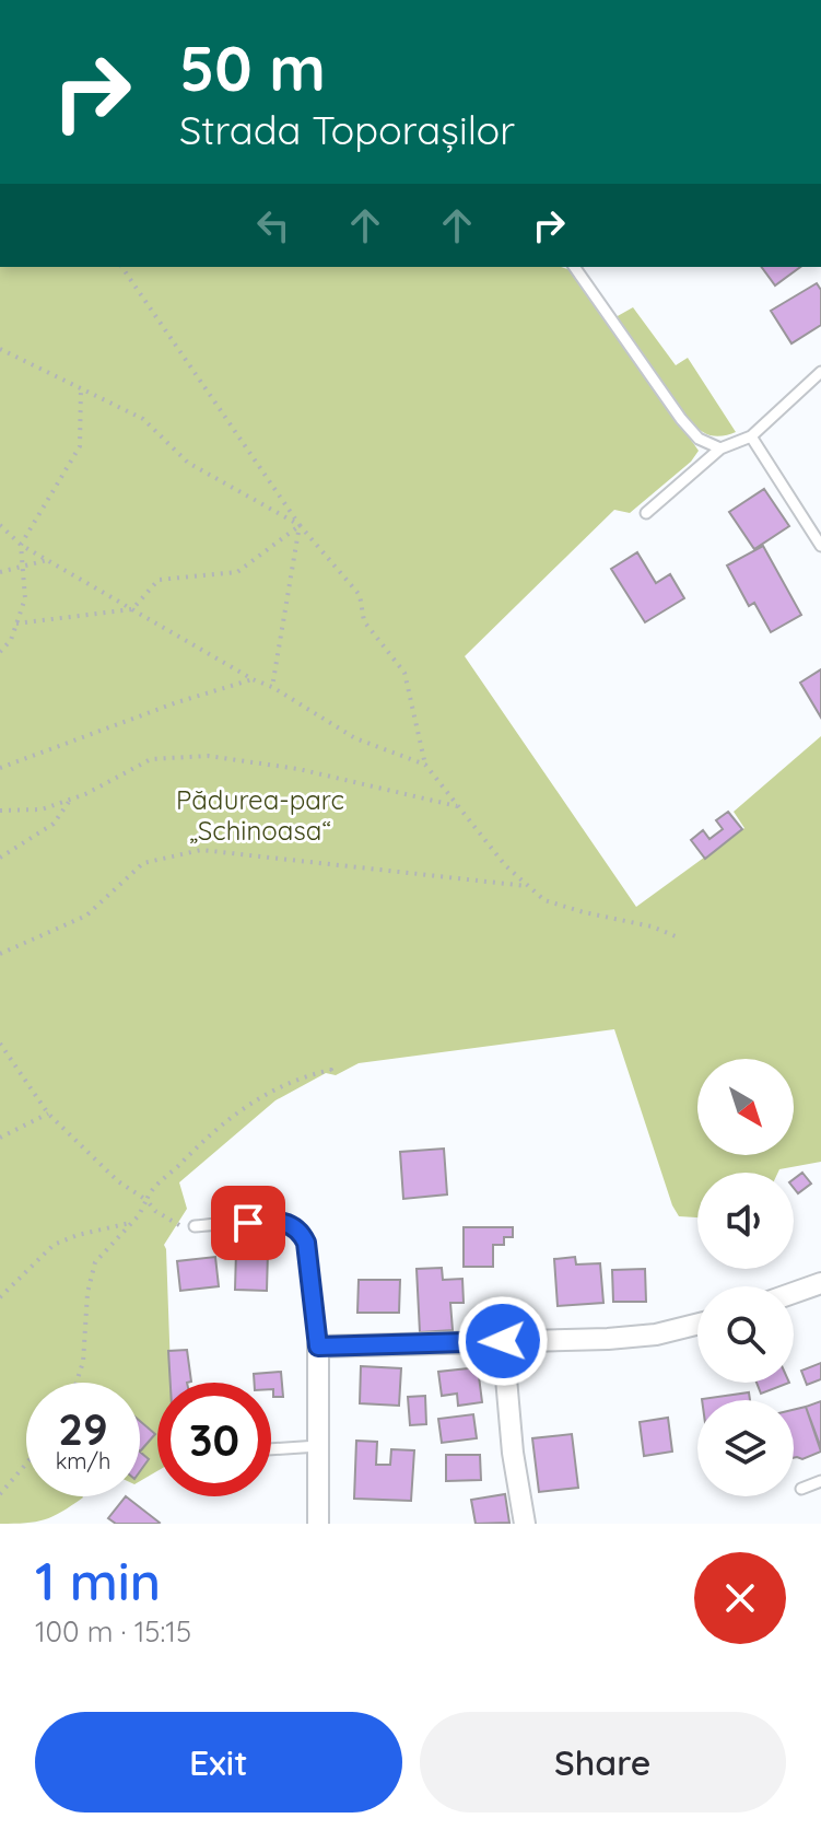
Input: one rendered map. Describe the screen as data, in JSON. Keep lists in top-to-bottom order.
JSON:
{
  "parks": ["Pădurea-parc „Schinoasa“"],
  "north": "bottom right",
  "page": {
    "turn": ["50 m", "Strada Toporașilor"],
    "speed": "29 km/h",
    "limit": "30",
    "heading": ["1 min", "100 m · 15:15"],
    "buttons": ["Exit", "Share"]
  }
}
